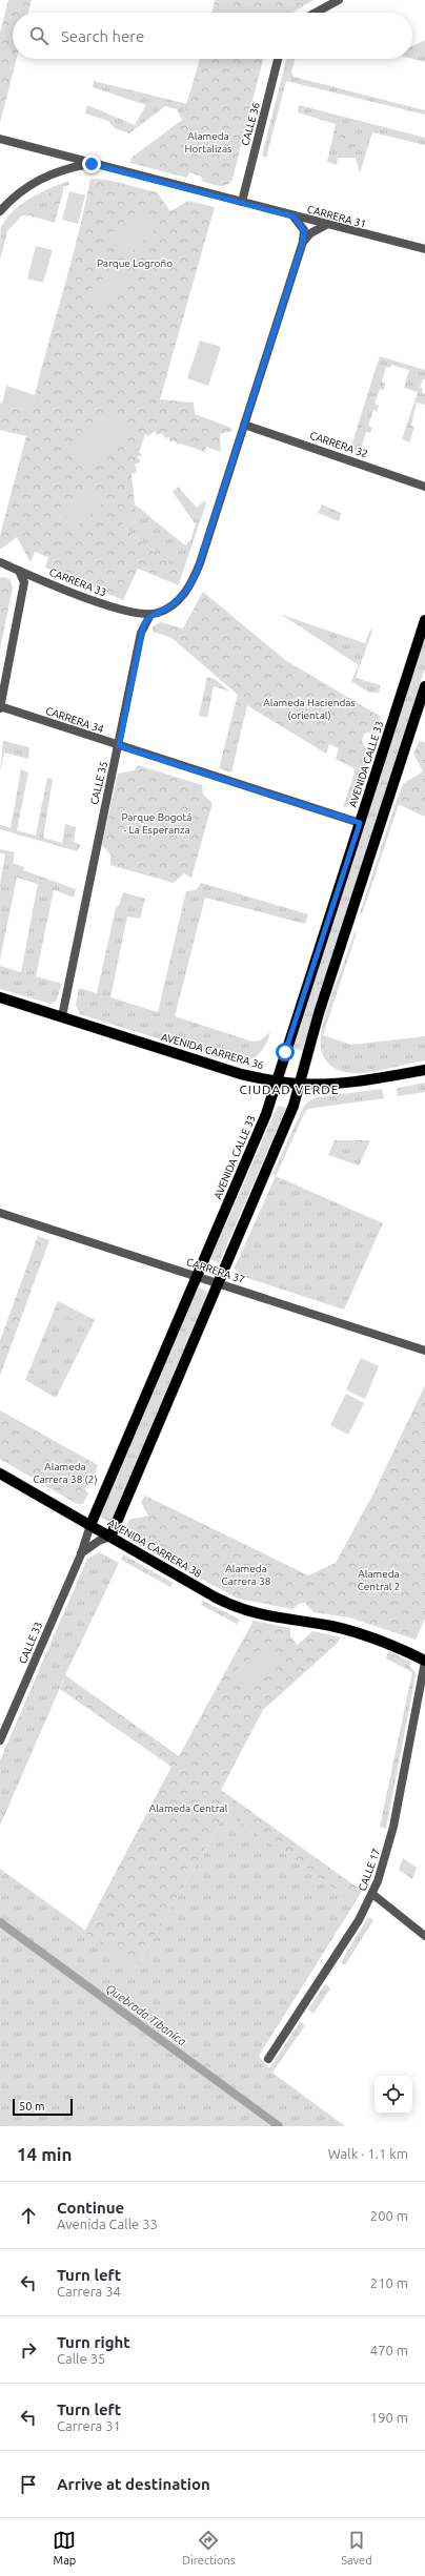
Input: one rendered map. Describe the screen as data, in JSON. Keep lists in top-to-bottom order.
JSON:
{
  "streets": {
    "main road": ["AVENIDA CALLE 33", "AVENIDA CARRERA 36", "AVENIDA CARRERA 38"],
    "street": [
      "CALLE 36",
      "CARRERA 31",
      "CARRERA 32",
      "CARRERA 33",
      "CARRERA 34",
      "CALLE 35",
      "CARRERA 37",
      "CALLE 33",
      "CALLE 17"
    ]
  },
  "crossings": [
    ["CALLE 36", "CARRERA 31"],
    ["CARRERA 33", "CALLE 35"],
    ["CARRERA 34", "AVENIDA CALLE 33"],
    ["CARRERA 34", "CALLE 35"],
    ["AVENIDA CALLE 33", "AVENIDA CARRERA 36"],
    ["AVENIDA CALLE 33", "CARRERA 37"],
    ["AVENIDA CALLE 33", "AVENIDA CARRERA 38"],
    ["AVENIDA CALLE 33", "CALLE 33"],
    ["CALLE 35", "AVENIDA CARRERA 36"],
    ["AVENIDA CARRERA 38", "CALLE 33"],
    ["AVENIDA CARRERA 38", "CALLE 17"]
  ],
  "districts": ["CIUDAD VERDE"],
  "water": ["Quebrada Tibaníca"],
  "parks": [
    "Alameda Hortalizas",
    "Parque Logroño",
    "Alameda Haciendas (oriental)",
    "Parque Bogotá - La Esperanza",
    "Alameda Carrera 38 (2)",
    "Alameda Carrera 38",
    "Alameda Central 2",
    "Alameda Central"
  ],
  "scale_bar": "50 m",
  "page": {
    "search": "Search here",
    "scale": "50 m",
    "heading": ["14 min", "Walk · 1.1 km"],
    "list": [
      ["Continue", "Avenida Calle 33", "200 m"],
      ["Turn left", "Carrera 34", "210 m"],
      ["Turn right", "Calle 35", "470 m"],
      ["Turn left", "Carrera 31", "190 m"],
      "Arrive at destination"
    ],
    "nav": ["Map", "Directions", "Saved"]
  }
}
